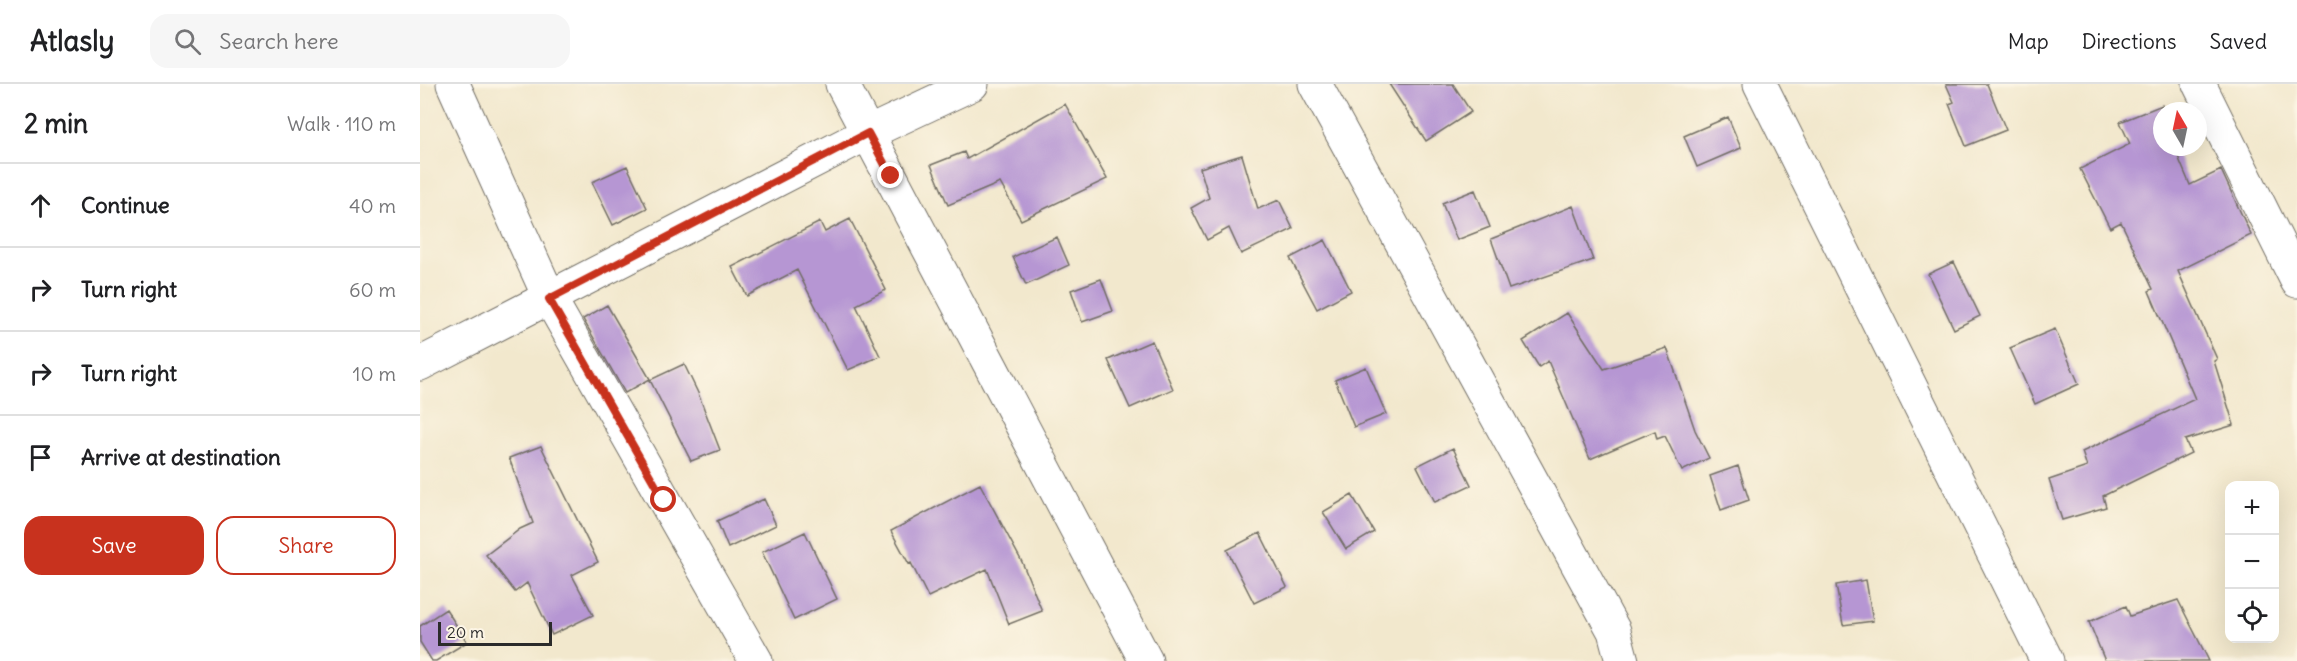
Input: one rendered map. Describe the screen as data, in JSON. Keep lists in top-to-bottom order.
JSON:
{
  "scale_bar": "20 m",
  "north": "top",
  "page": {
    "header": "Atlasly",
    "search": "Search here",
    "nav": ["Map", "Directions", "Saved"],
    "heading": ["2 min", "Walk · 110 m"],
    "list": [
      ["Continue", "40 m"],
      ["Turn right", "60 m"],
      ["Turn right", "10 m"],
      "Arrive at destination"
    ],
    "map_buttons": ["+", "−"],
    "buttons": ["Save", "Share"],
    "scale": "20 m"
  }
}
